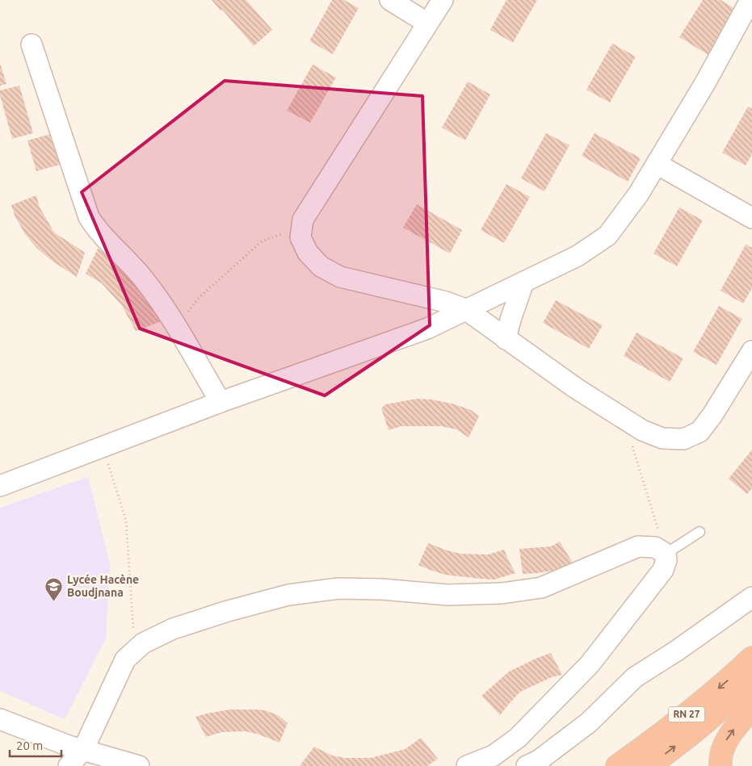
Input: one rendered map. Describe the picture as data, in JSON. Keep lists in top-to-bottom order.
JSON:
{
  "streets": {
    "highway": ["RN 27"]
  },
  "places": {
    "school or university": ["Lycée Hacène Boudjnana"]
  },
  "scale_bar": "20 m"
}
